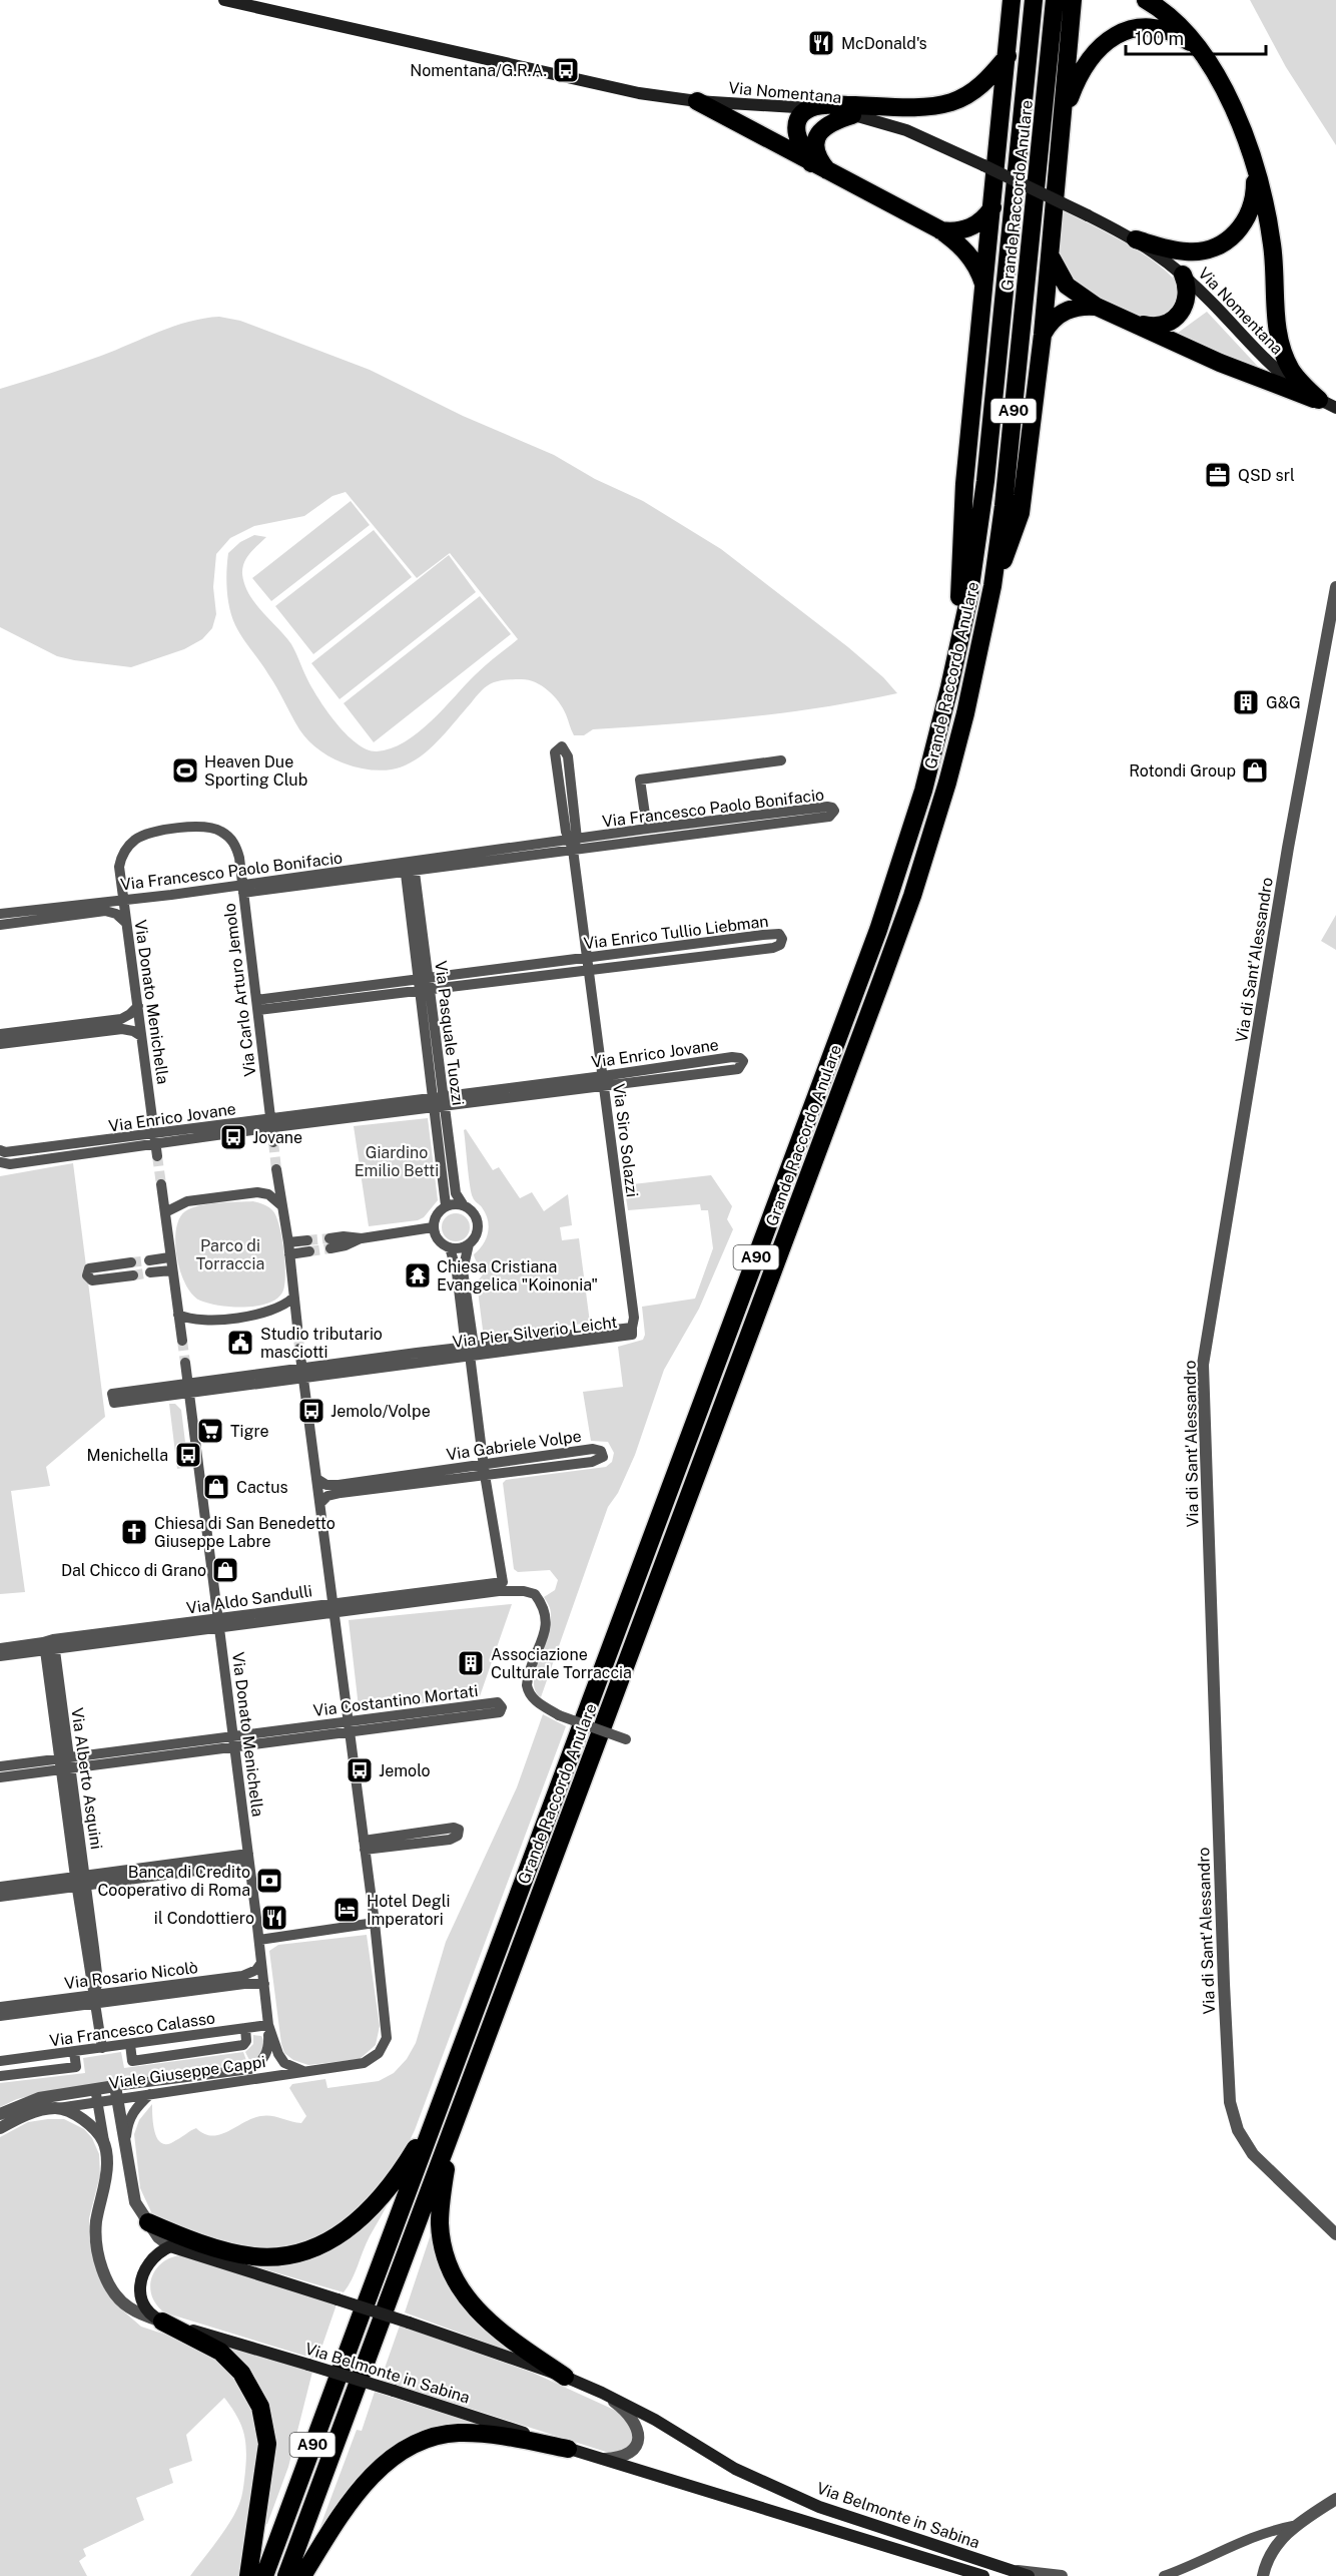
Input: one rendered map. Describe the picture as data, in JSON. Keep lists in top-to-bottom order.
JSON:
{
  "streets": {
    "highway": ["Grande Raccordo Anulare", "A90"],
    "main road": ["Via Nomentana", "Via Belmonte in Sabina"],
    "street": [
      "Via Francesco Paolo Bonifacio",
      "Via Enrico Tullio Liebman",
      "Via di Sant'Alessandro",
      "Via Carlo Arturo Jemolo",
      "Via Donato Menichella",
      "Via Pasquale Tuozzi",
      "Via Enrico Jovane",
      "Via Siro Solazzi",
      "Via Pier Silverio Leicht",
      "Via Gabriele Volpe",
      "Via Aldo Sandulli",
      "Via Costantino Mortati",
      "Via Alberto Asquini",
      "Via Rosario Nicolò",
      "Via Francesco Calasso",
      "Viale Giuseppe Cappi"
    ]
  },
  "crossings": [
    ["Via Francesco Paolo Bonifacio", "Via Carlo Arturo Jemolo"],
    ["Via Francesco Paolo Bonifacio", "Via Donato Menichella"],
    ["Via Francesco Paolo Bonifacio", "Via Pasquale Tuozzi"],
    ["Via Francesco Paolo Bonifacio", "Via Siro Solazzi"],
    ["Via Enrico Tullio Liebman", "Via Carlo Arturo Jemolo"],
    ["Via Enrico Tullio Liebman", "Via Pasquale Tuozzi"],
    ["Via Enrico Tullio Liebman", "Via Siro Solazzi"],
    ["Via Carlo Arturo Jemolo", "Via Donato Menichella"],
    ["Via Carlo Arturo Jemolo", "Via Enrico Jovane"],
    ["Via Donato Menichella", "Via Enrico Jovane"],
    ["Via Donato Menichella", "Via Pier Silverio Leicht"],
    ["Via Donato Menichella", "Via Aldo Sandulli"],
    ["Via Donato Menichella", "Via Costantino Mortati"],
    ["Via Donato Menichella", "Via Rosario Nicolò"],
    ["Via Donato Menichella", "Via Francesco Calasso"],
    ["Via Donato Menichella", "Viale Giuseppe Cappi"],
    ["Via Pasquale Tuozzi", "Via Enrico Jovane"],
    ["Via Enrico Jovane", "Via Siro Solazzi"],
    ["Via Siro Solazzi", "Via Pier Silverio Leicht"],
    ["Via Aldo Sandulli", "Via Alberto Asquini"],
    ["Via Costantino Mortati", "Via Alberto Asquini"],
    ["Via Alberto Asquini", "Via Rosario Nicolò"],
    ["Via Alberto Asquini", "Via Francesco Calasso"],
    ["Via Francesco Calasso", "Viale Giuseppe Cappi"],
    ["Viale Giuseppe Cappi", "Via Belmonte in Sabina"]
  ],
  "parks": ["Giardino Emilio Betti", "Parco di Torraccia"],
  "places": {
    "restaurant": ["McDonald's", "il Condottiero"],
    "bus stop": [
      "Nomentana/G.R.A.",
      "Jovane",
      "Jemolo/Volpe",
      "Menichella",
      "Jemolo"
    ],
    "office": ["QSD srl"],
    "building": ["G&G", "Associazione Culturale Torraccia"],
    "sports": ["Heaven Due Sporting Club"],
    "shop": ["Rotondi Group", "Cactus", "Dal Chicco di Grano"],
    "temple": ["Chiesa Cristiana Evangelica \"Koinonia\""],
    "public building": ["Studio tributario masciotti"],
    "supermarket": ["Tigre"],
    "church": ["Chiesa di San Benedetto Giuseppe Labre"],
    "bank": ["Banca di Credito Cooperativo di Roma"],
    "hotel": ["Hotel Degli Imperatori"]
  },
  "scale_bar": "100 m"
}
